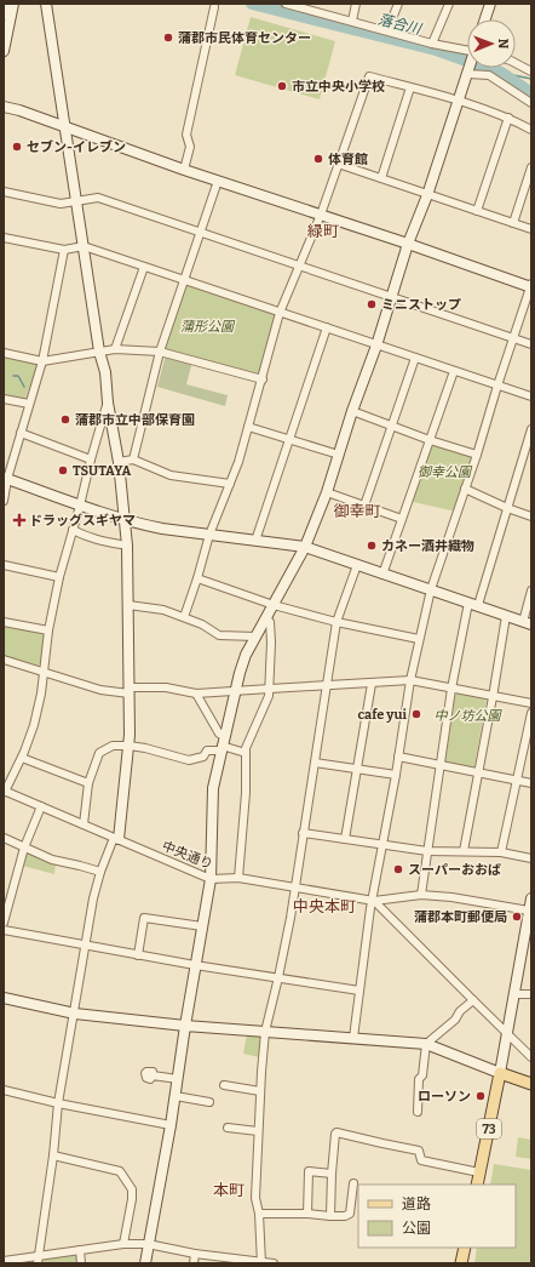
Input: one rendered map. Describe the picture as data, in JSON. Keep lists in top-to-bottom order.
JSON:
{
  "streets": {
    "main road": ["73"],
    "street": ["中央通り"]
  },
  "districts": [
    "緑町",
    "御幸町",
    "中央本町",
    "本町"
  ],
  "water": ["落合川"],
  "parks": ["蒲形公園", "御幸公園", "中ノ坊公園"],
  "places": {
    "other": [
      "蒲郡市民体育センター",
      "市立中央小学校",
      "セブン-イレブン",
      "体育館",
      "ミニストップ",
      "蒲郡市立中部保育園",
      "TSUTAYA",
      "カネー酒井織物",
      "cafe yui",
      "スーパーおおば",
      "蒲郡本町郵便局",
      "ローソン"
    ],
    "health": ["ドラッグスギヤマ"]
  },
  "legend": ["道路", "公園"],
  "north": "right"
}
